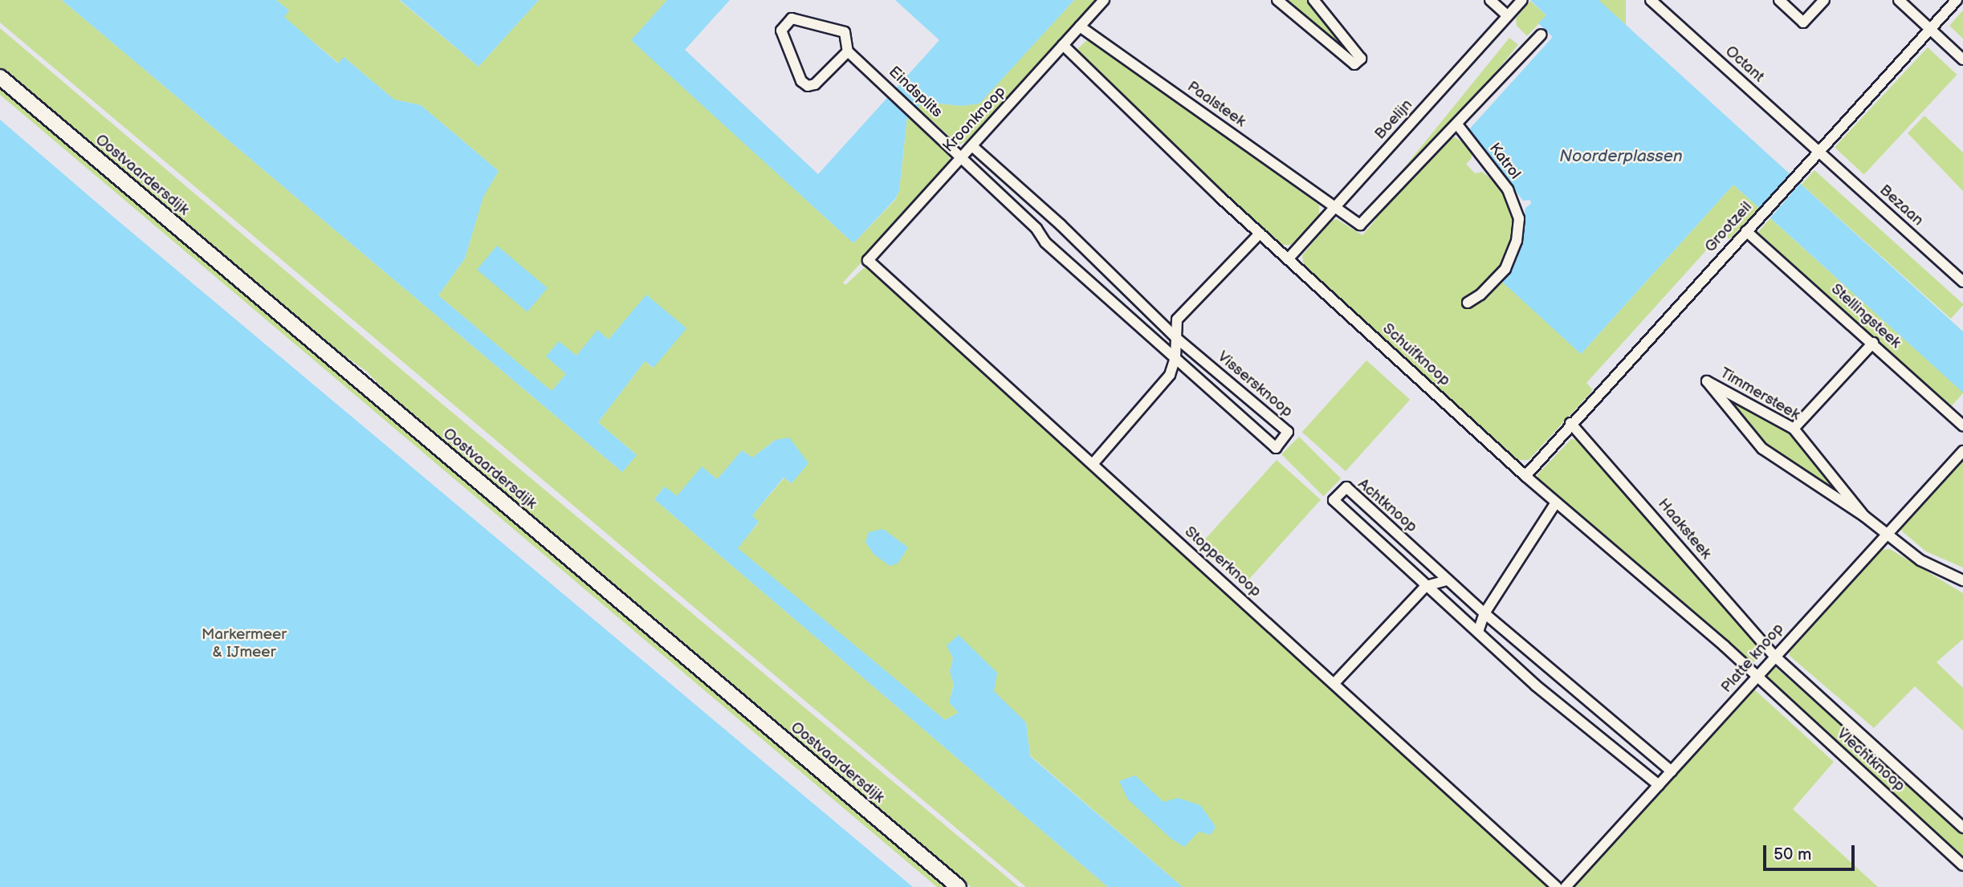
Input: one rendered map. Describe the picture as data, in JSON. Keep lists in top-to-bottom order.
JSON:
{
  "streets": {
    "main road": ["Oostvaardersdijk"],
    "street": [
      "Octant",
      "Eindsplits",
      "Paalsteek",
      "Kroonknoop",
      "Boelijn",
      "Katrol",
      "Bezaan",
      "Grootzeil",
      "Stellingsteek",
      "Schuifknoop",
      "Vissersknoop",
      "Timmersteek",
      "Achtknoop",
      "Haaksteek",
      "Stopperknoop",
      "Platte knoop",
      "Vlechtknoop"
    ]
  },
  "crossings": [
    ["Octant", "Bezaan"],
    ["Octant", "Grootzeil"],
    ["Eindsplits", "Kroonknoop"],
    ["Eindsplits", "Vissersknoop"],
    ["Paalsteek", "Kroonknoop"],
    ["Paalsteek", "Boelijn"],
    ["Kroonknoop", "Schuifknoop"],
    ["Kroonknoop", "Vissersknoop"],
    ["Kroonknoop", "Stopperknoop"],
    ["Boelijn", "Schuifknoop"],
    ["Bezaan", "Grootzeil"],
    ["Grootzeil", "Stellingsteek"],
    ["Grootzeil", "Schuifknoop"],
    ["Grootzeil", "Haaksteek"],
    ["Schuifknoop", "Platte knoop"],
    ["Schuifknoop", "Vlechtknoop"],
    ["Timmersteek", "Platte knoop"],
    ["Achtknoop", "Platte knoop"],
    ["Haaksteek", "Platte knoop"],
    ["Haaksteek", "Vlechtknoop"],
    ["Platte knoop", "Vlechtknoop"]
  ],
  "water": ["Noorderplassen"],
  "parks": ["Markermeer & IJmeer"],
  "scale_bar": "50 m"
}
